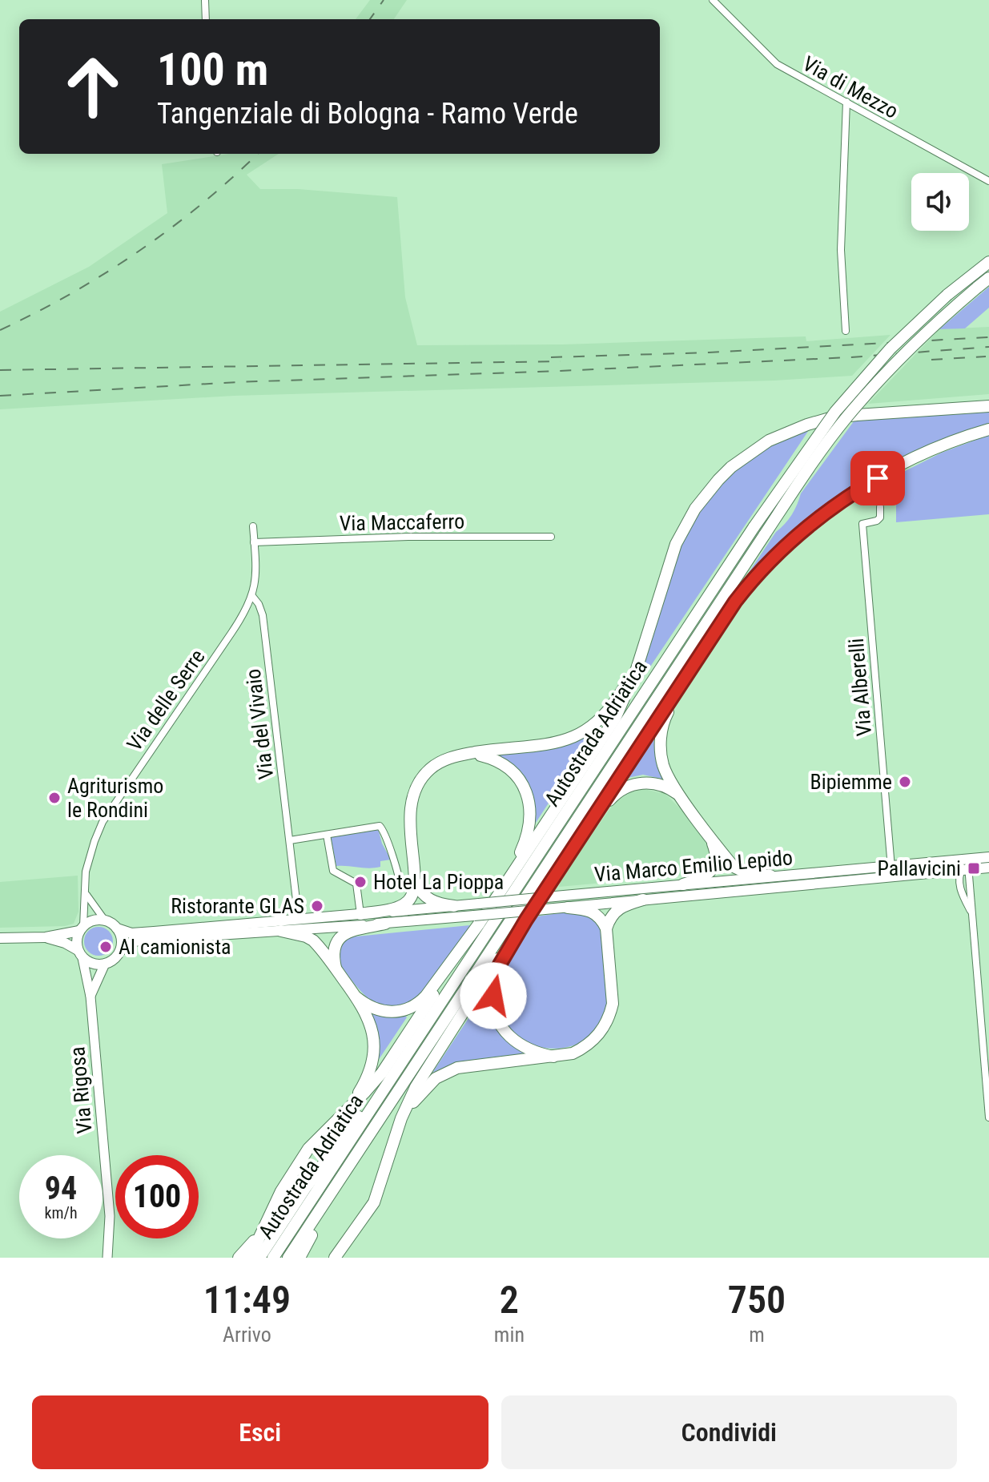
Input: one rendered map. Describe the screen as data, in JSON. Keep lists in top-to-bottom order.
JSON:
{
  "streets": {
    "highway": ["Autostrada Adriatica"],
    "main road": ["Via Marco Emilio Lepido", "Via Rigosa"],
    "street": [
      "Via di Mezzo",
      "Via Maccaferro",
      "Via Alberelli",
      "Via delle Serre",
      "Via del Vivaio"
    ]
  },
  "crossings": [
    ["Via Maccaferro", "Via del Vivaio"],
    ["Via Alberelli", "Via Marco Emilio Lepido"],
    ["Via delle Serre", "Via del Vivaio"],
    ["Via delle Serre", "Via Marco Emilio Lepido"],
    ["Via delle Serre", "Via Rigosa"],
    ["Via del Vivaio", "Via Marco Emilio Lepido"],
    ["Via Marco Emilio Lepido", "Via Rigosa"]
  ],
  "places": {
    "other": [
      "Bipiemme",
      "Agriturismo le Rondini",
      "Hotel La Pioppa",
      "Ristorante GLAS",
      "Al camionista"
    ],
    "transit": ["Pallavicini"]
  },
  "page": {
    "turn": ["100 m", "Tangenziale di Bologna - Ramo Verde"],
    "speed": "94 km/h",
    "limit": "100",
    "eta": [
      "11:49",
      "Arrivo",
      "2",
      "min",
      "750",
      "m"
    ],
    "buttons": ["Esci", "Condividi"]
  }
}
